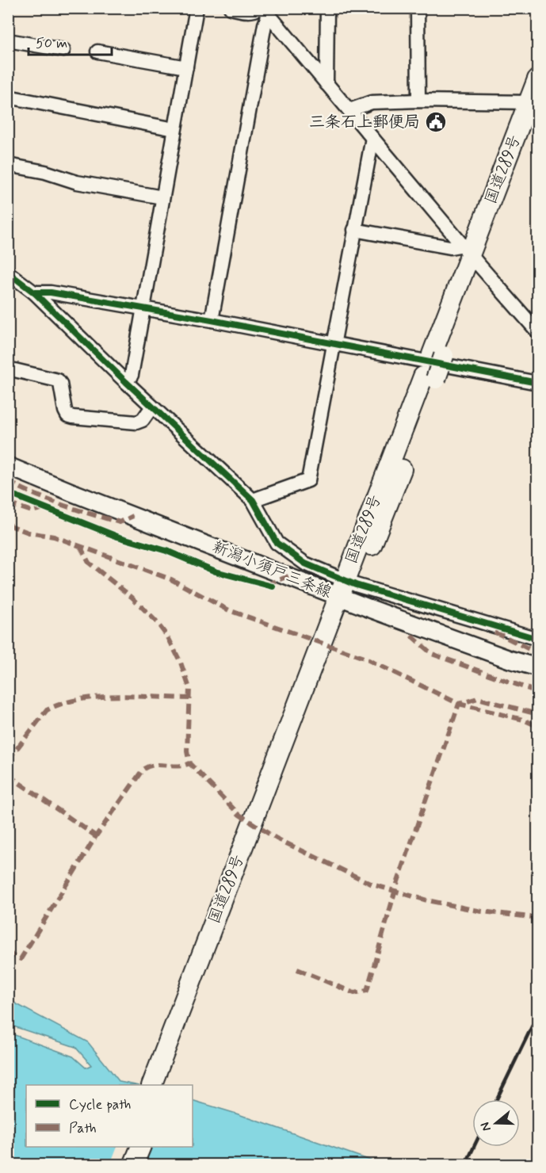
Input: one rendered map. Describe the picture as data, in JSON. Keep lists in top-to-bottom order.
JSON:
{
  "streets": {
    "highway": ["国道289号"],
    "main road": ["新潟小須戸三条線"]
  },
  "crossings": [
    ["国道289号", "新潟小須戸三条線"]
  ],
  "places": {
    "public building": ["三条石上郵便局"]
  },
  "legend": ["Cycle path", "Path"],
  "scale_bar": "50 m",
  "north": "left"
}
